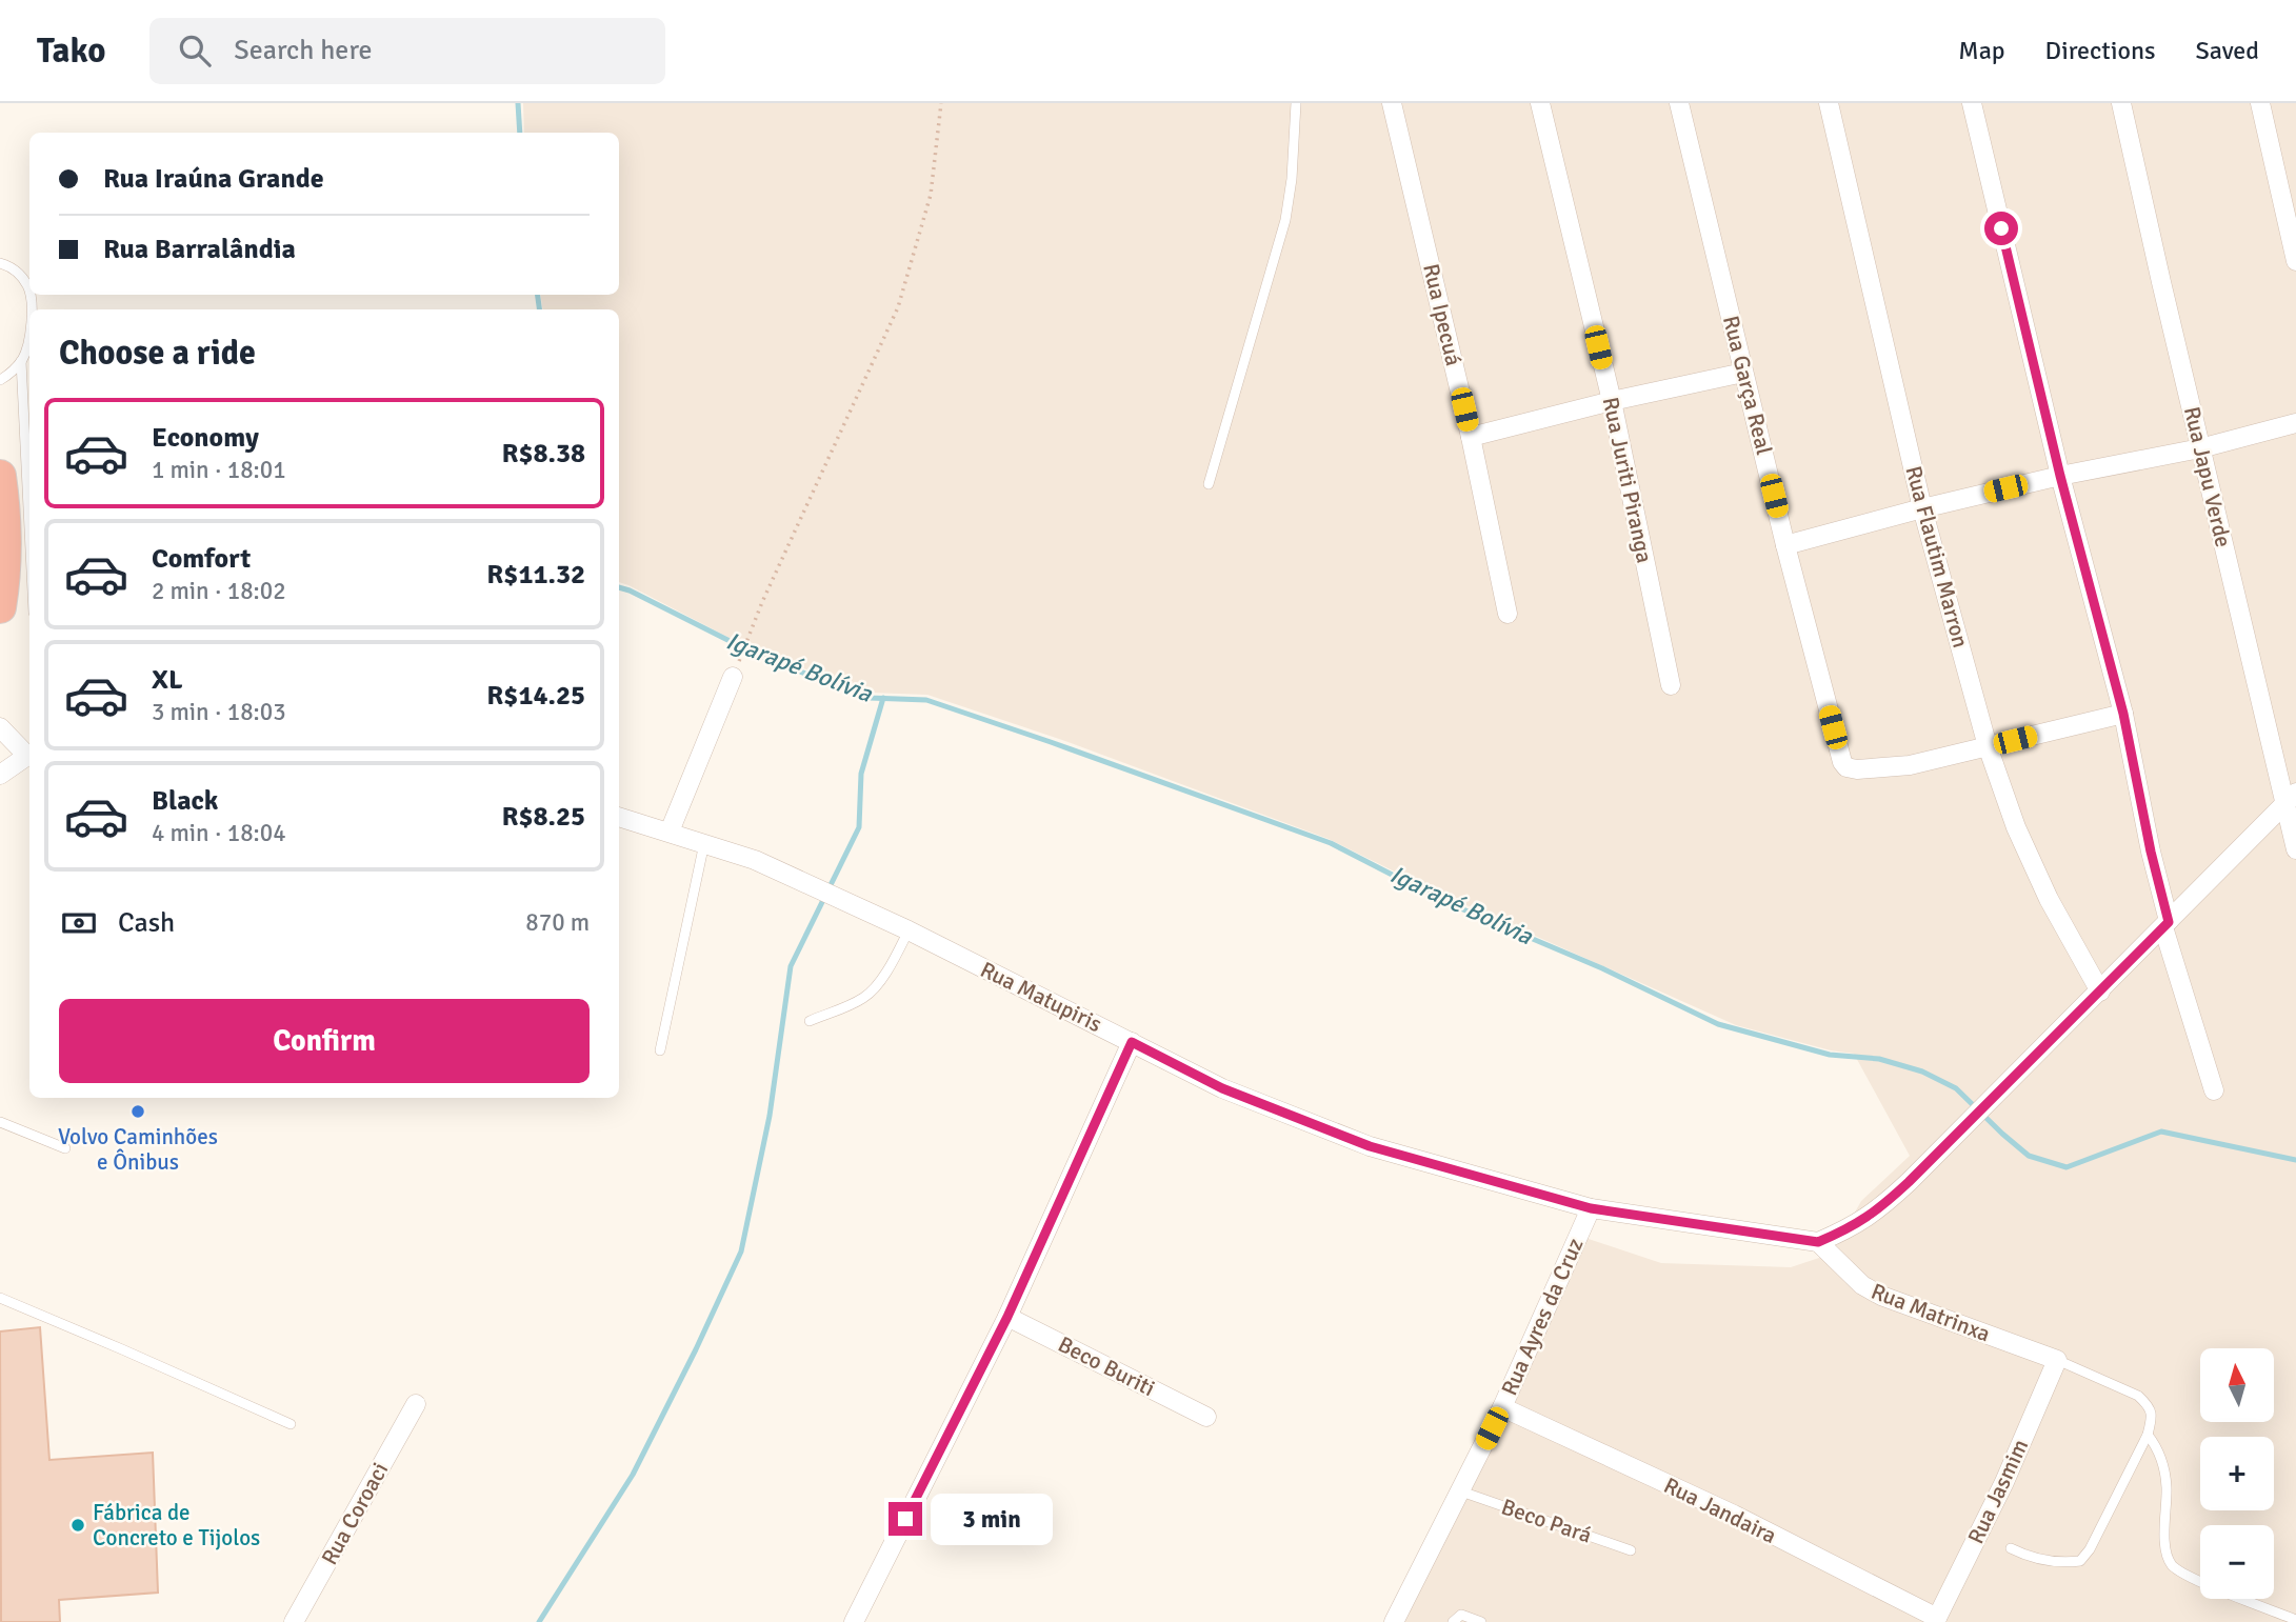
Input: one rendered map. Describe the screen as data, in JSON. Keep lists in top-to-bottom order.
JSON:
{
  "streets": {
    "street": [
      "Rua Ipecuá",
      "Rua Garça Real",
      "Rua Japu Verde",
      "Rua Juriti Piranga",
      "Rua Flautim Marron",
      "Rua Matupiris",
      "Rua Matrinxa",
      "Rua Ayres da Cruz",
      "Beco Buriti",
      "Rua Jasmim",
      "Rua Jandaira",
      "Rua Coroaci"
    ],
    "lane": ["Beco Pará"]
  },
  "crossings": [
    ["Rua Garça Real", "Rua Flautim Marron"],
    ["Rua Matupiris", "Rua Matrinxa"],
    ["Rua Matupiris", "Rua Ayres da Cruz"],
    ["Rua Matrinxa", "Rua Jasmim"],
    ["Rua Ayres da Cruz", "Rua Jandaira"],
    ["Rua Ayres da Cruz", "Beco Pará"],
    ["Rua Jasmim", "Rua Jandaira"]
  ],
  "water": ["Igarapé Bolívia"],
  "places": ["Volvo Caminhões e Ônibus", "Fábrica de Concreto e Tijolos"],
  "north": "top",
  "page": {
    "header": "Tako",
    "search": "Search here",
    "nav": ["Map", "Directions", "Saved"],
    "banner": ["Rua Iraúna Grande", "Rua Barralândia"],
    "heading": "Choose a ride",
    "list": [
      {
        "name": "Economy",
        "note": "1 min · 18:01",
        "value": "R$8.38"
      },
      {
        "name": "Comfort",
        "note": "2 min · 18:02",
        "value": "R$11.32"
      },
      {
        "name": "XL",
        "note": "3 min · 18:03",
        "value": "R$14.25"
      },
      {
        "name": "Black",
        "note": "4 min · 18:04",
        "value": "R$8.25"
      }
    ],
    "pay": ["Cash", "870 m"],
    "buttons": "Confirm",
    "map_buttons": ["+", "−"],
    "bubble": "3 min"
  }
}
